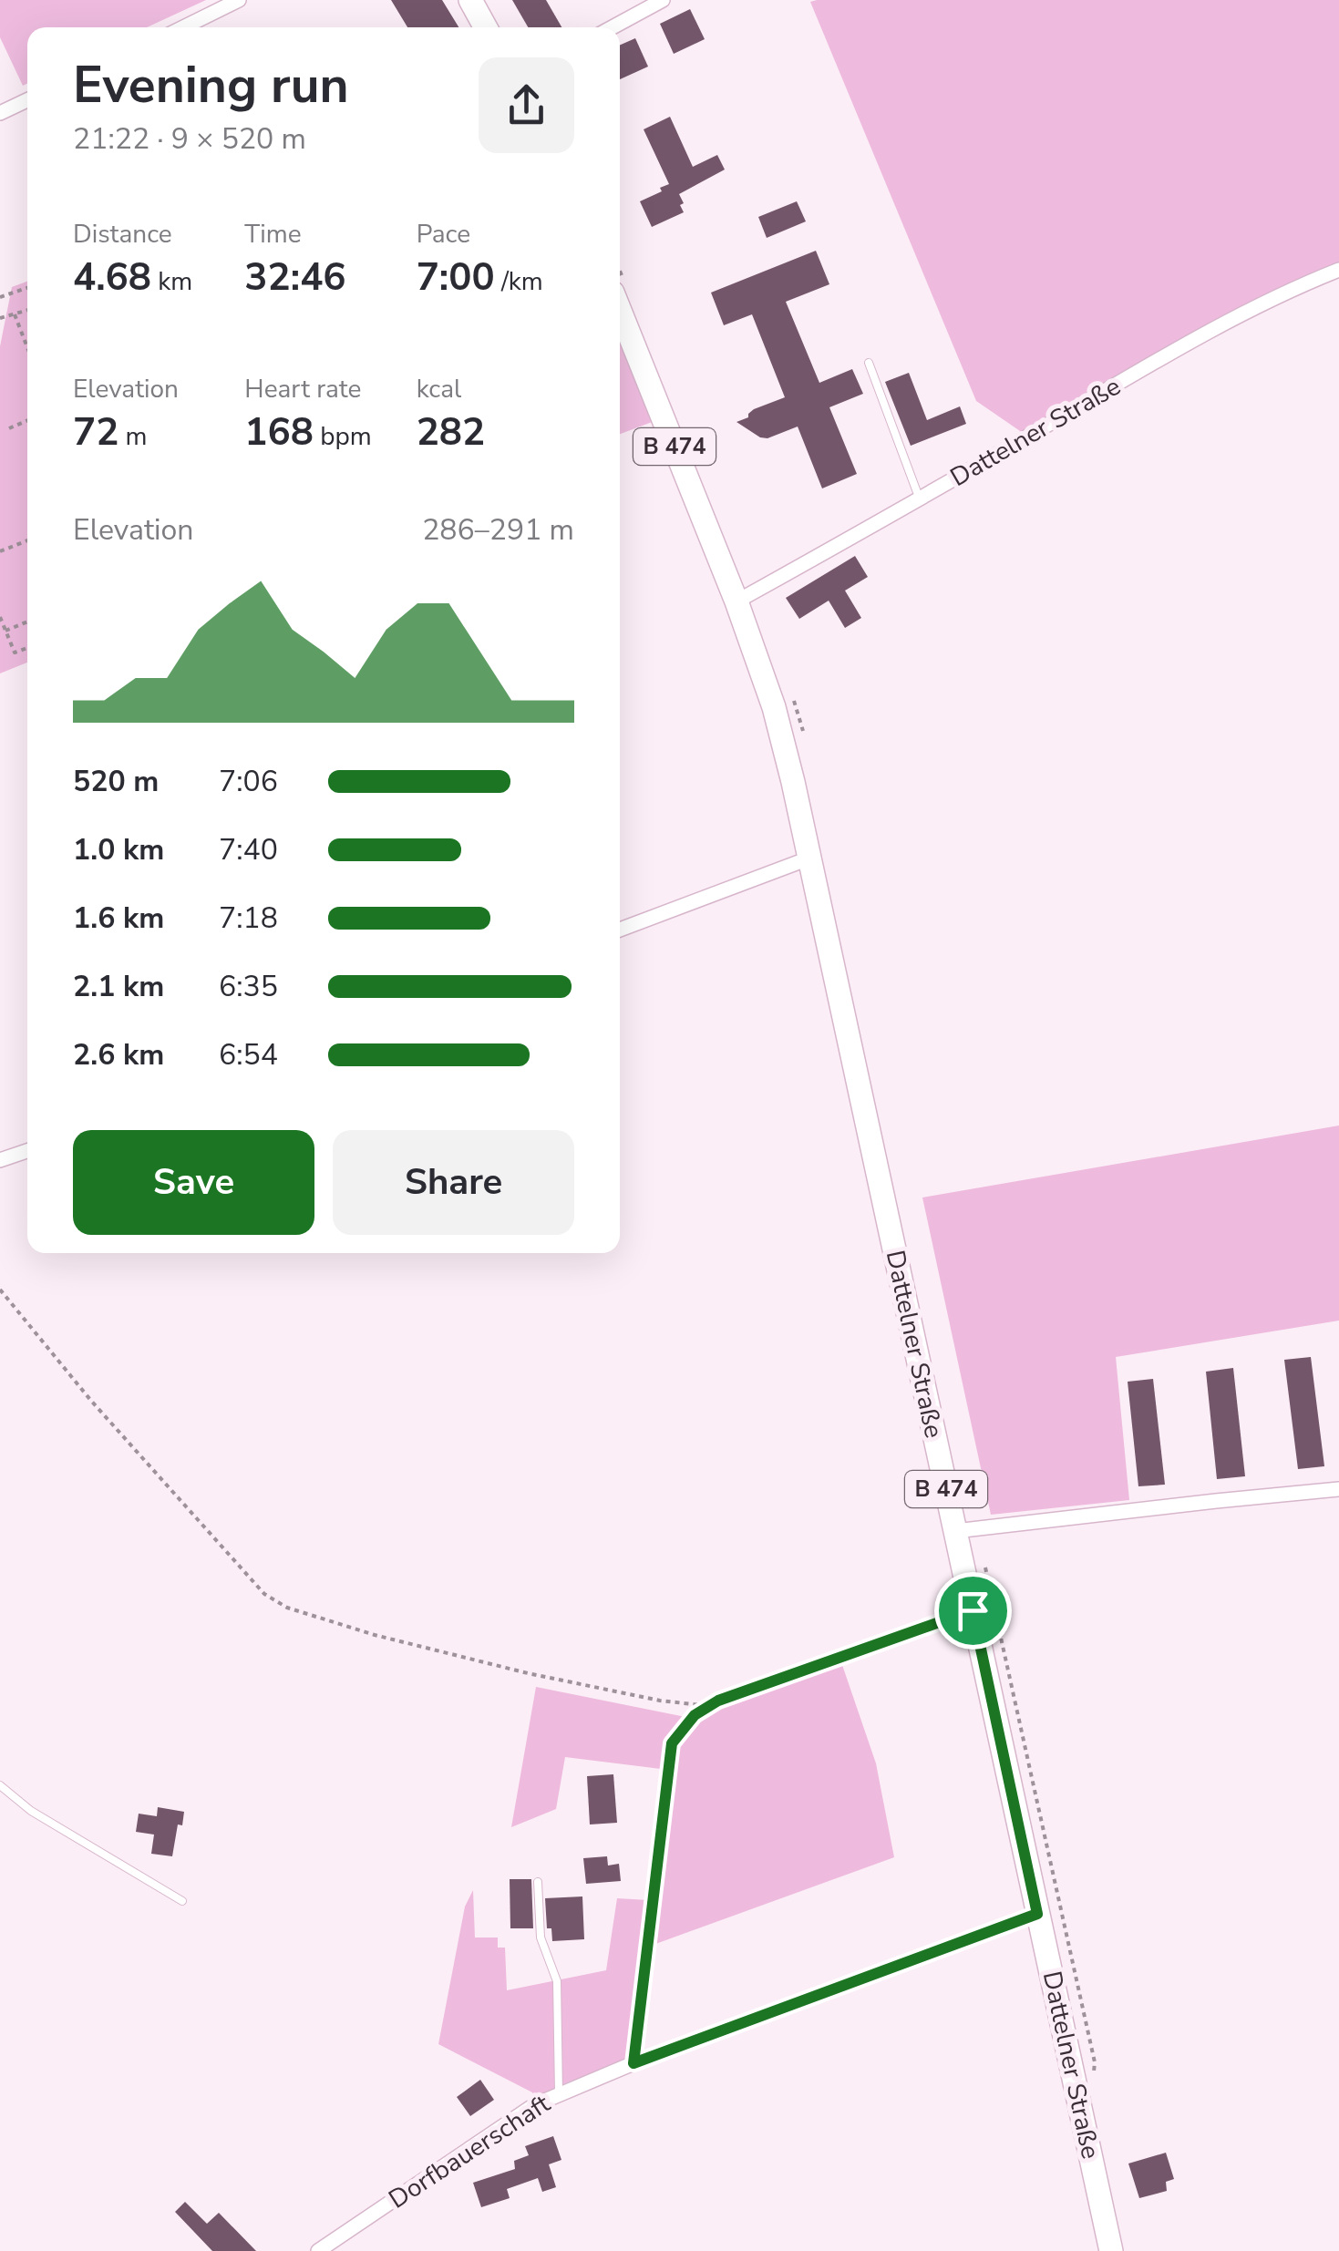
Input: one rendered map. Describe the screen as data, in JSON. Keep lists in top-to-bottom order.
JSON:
{
  "streets": {
    "main road": ["Dattelner Straße", "B 474"],
    "street": ["Dorfbauerschaft"]
  },
  "crossings": [
    ["Dattelner Straße", "Dorfbauerschaft"]
  ],
  "page": {
    "heading": ["Evening run", "21:22 · 9 × 520 m"],
    "stats": [
      ["Distance", "4.68 km"],
      ["Time", "32:46"],
      ["Pace", "7:00 /km"],
      ["Elevation", "72 m"],
      ["Heart rate", "168 bpm"],
      ["kcal", "282"]
    ],
    "chart": ["Elevation", "286–291 m"],
    "list": [
      {
        "name": "520 m",
        "note": "7:06"
      },
      {
        "name": "1.0 km",
        "note": "7:40"
      },
      {
        "name": "1.6 km",
        "note": "7:18"
      },
      {
        "name": "2.1 km",
        "note": "6:35"
      },
      {
        "name": "2.6 km",
        "note": "6:54"
      }
    ],
    "buttons": ["Save", "Share"]
  }
}
